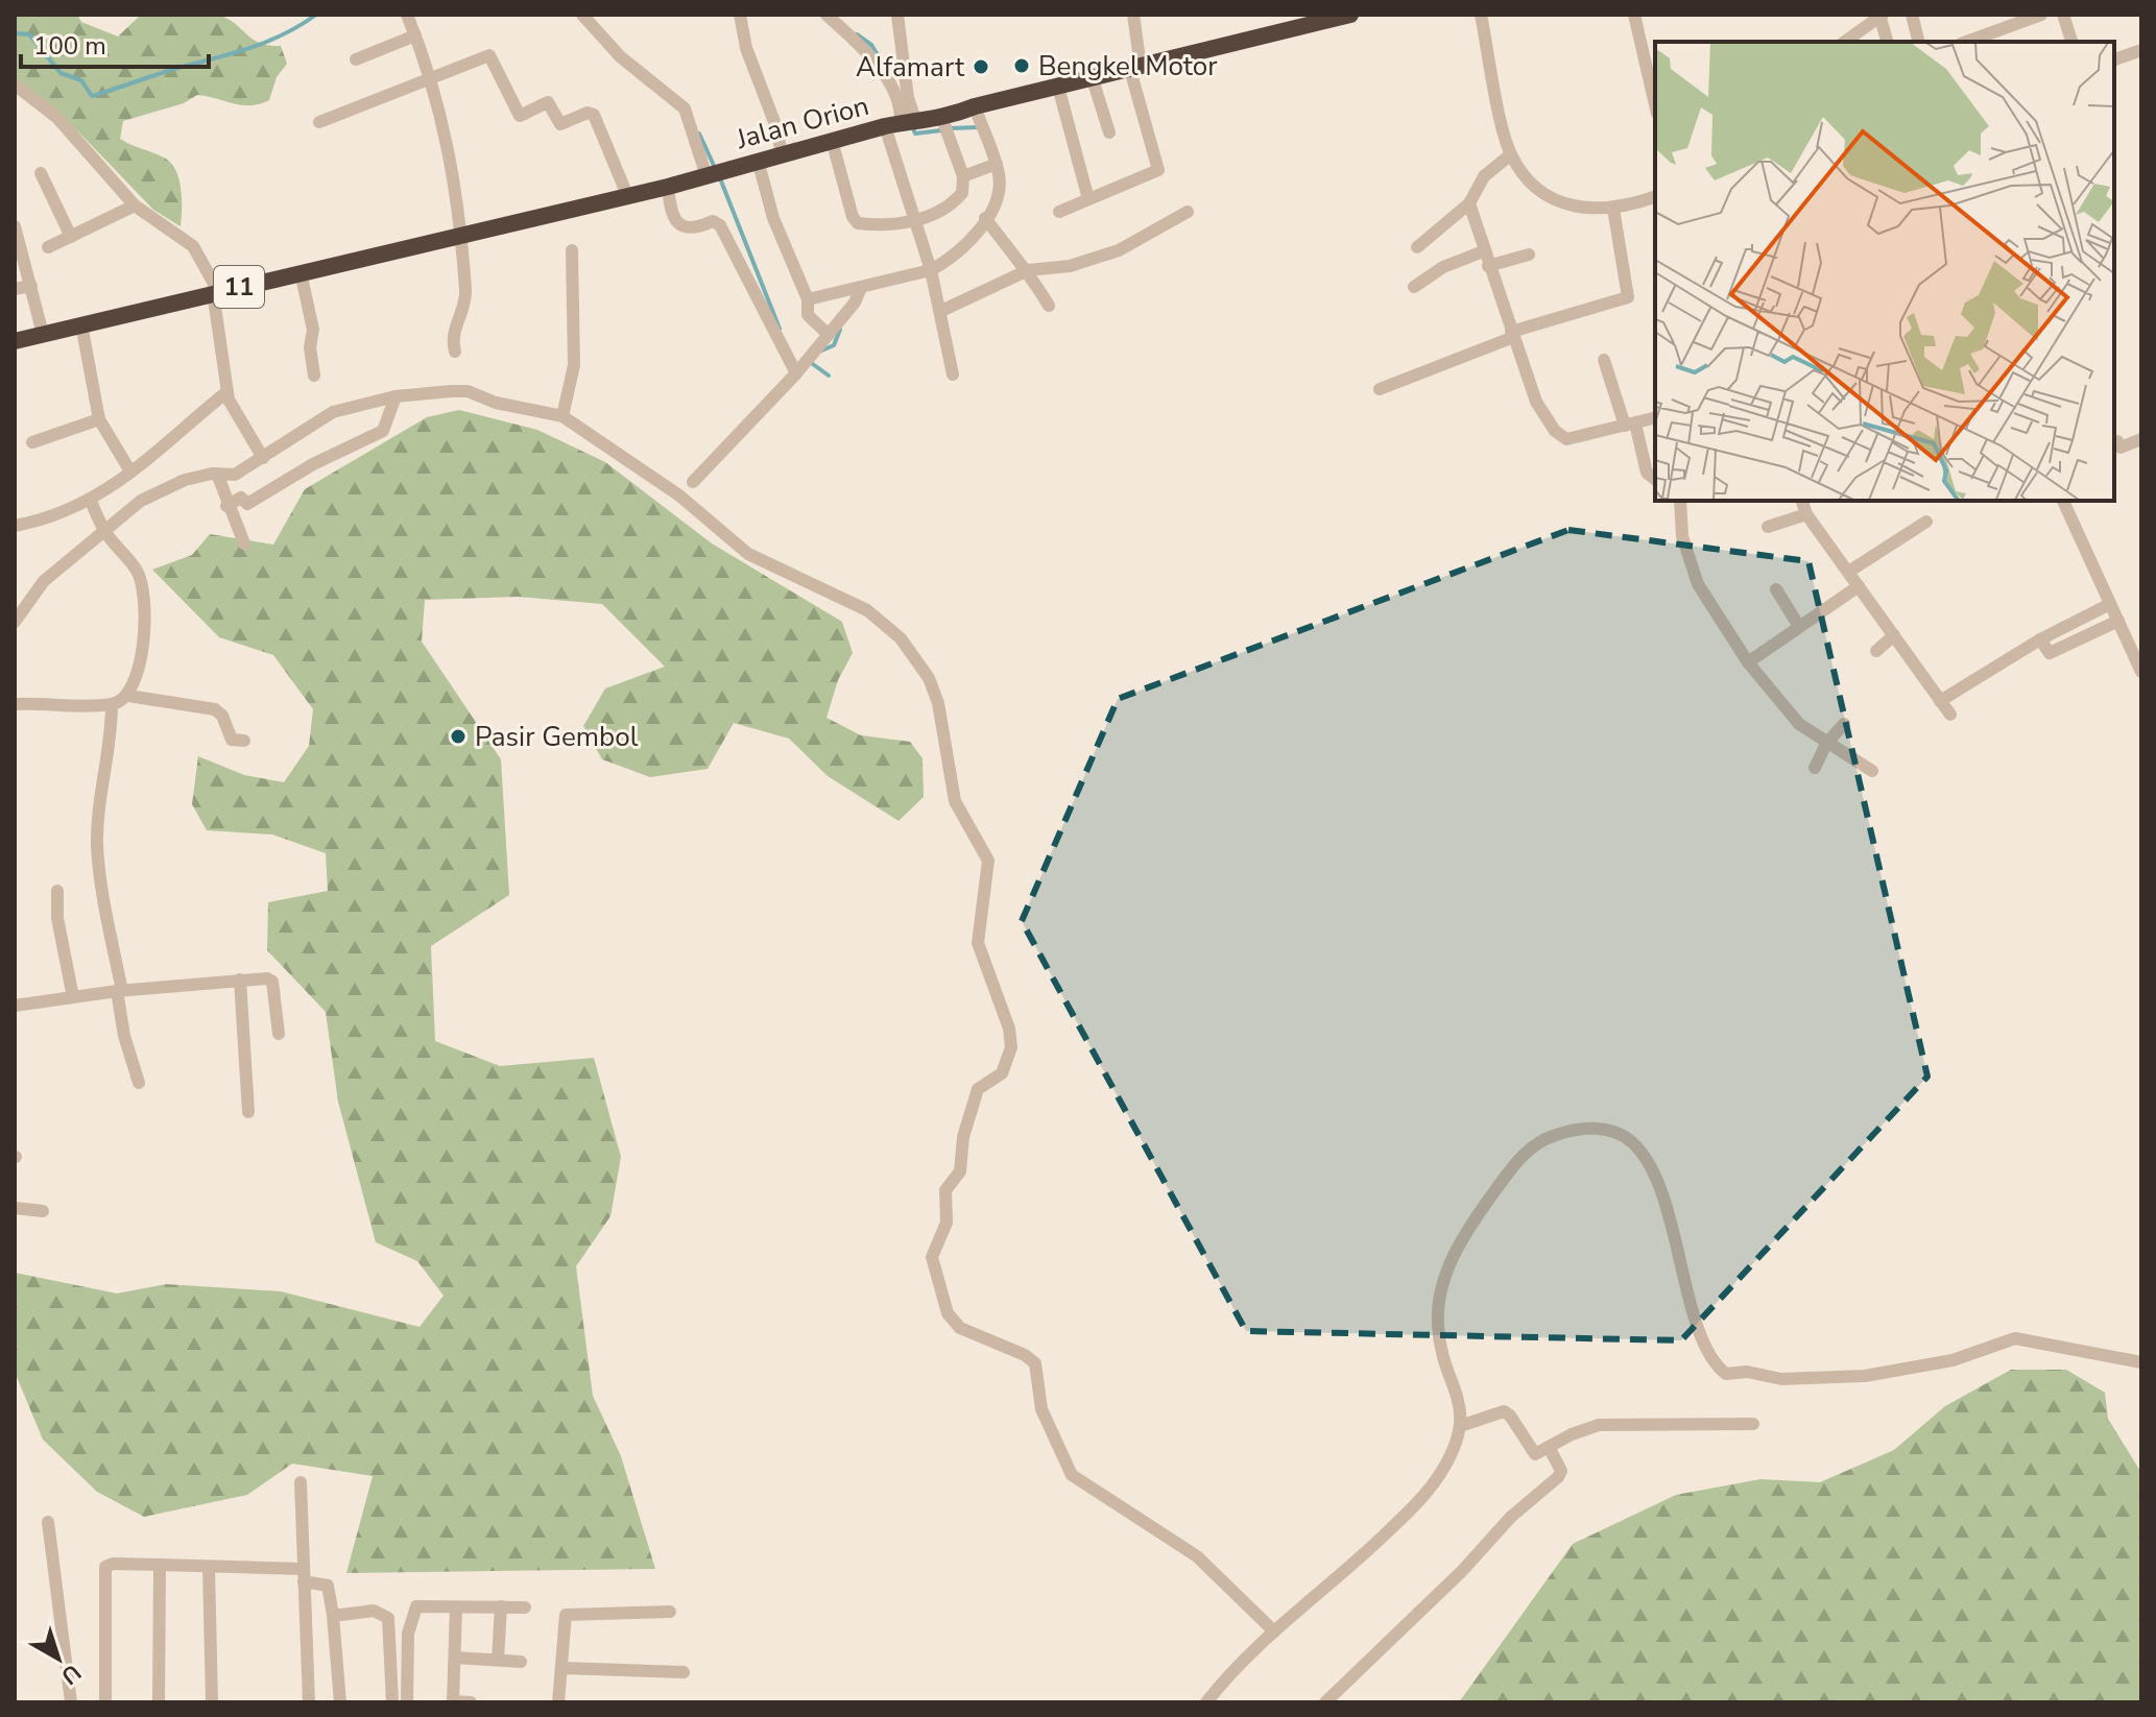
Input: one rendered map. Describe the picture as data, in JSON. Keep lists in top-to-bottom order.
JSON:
{
  "streets": {
    "highway": ["Jalan Orion", "11"]
  },
  "crossings": [
    ["Jalan Orion", "11"]
  ],
  "places": ["Bengkel Motor", "Alfamart", "Pasir Gembol"],
  "scale_bar": "100 m",
  "north": "bottom right"
}
